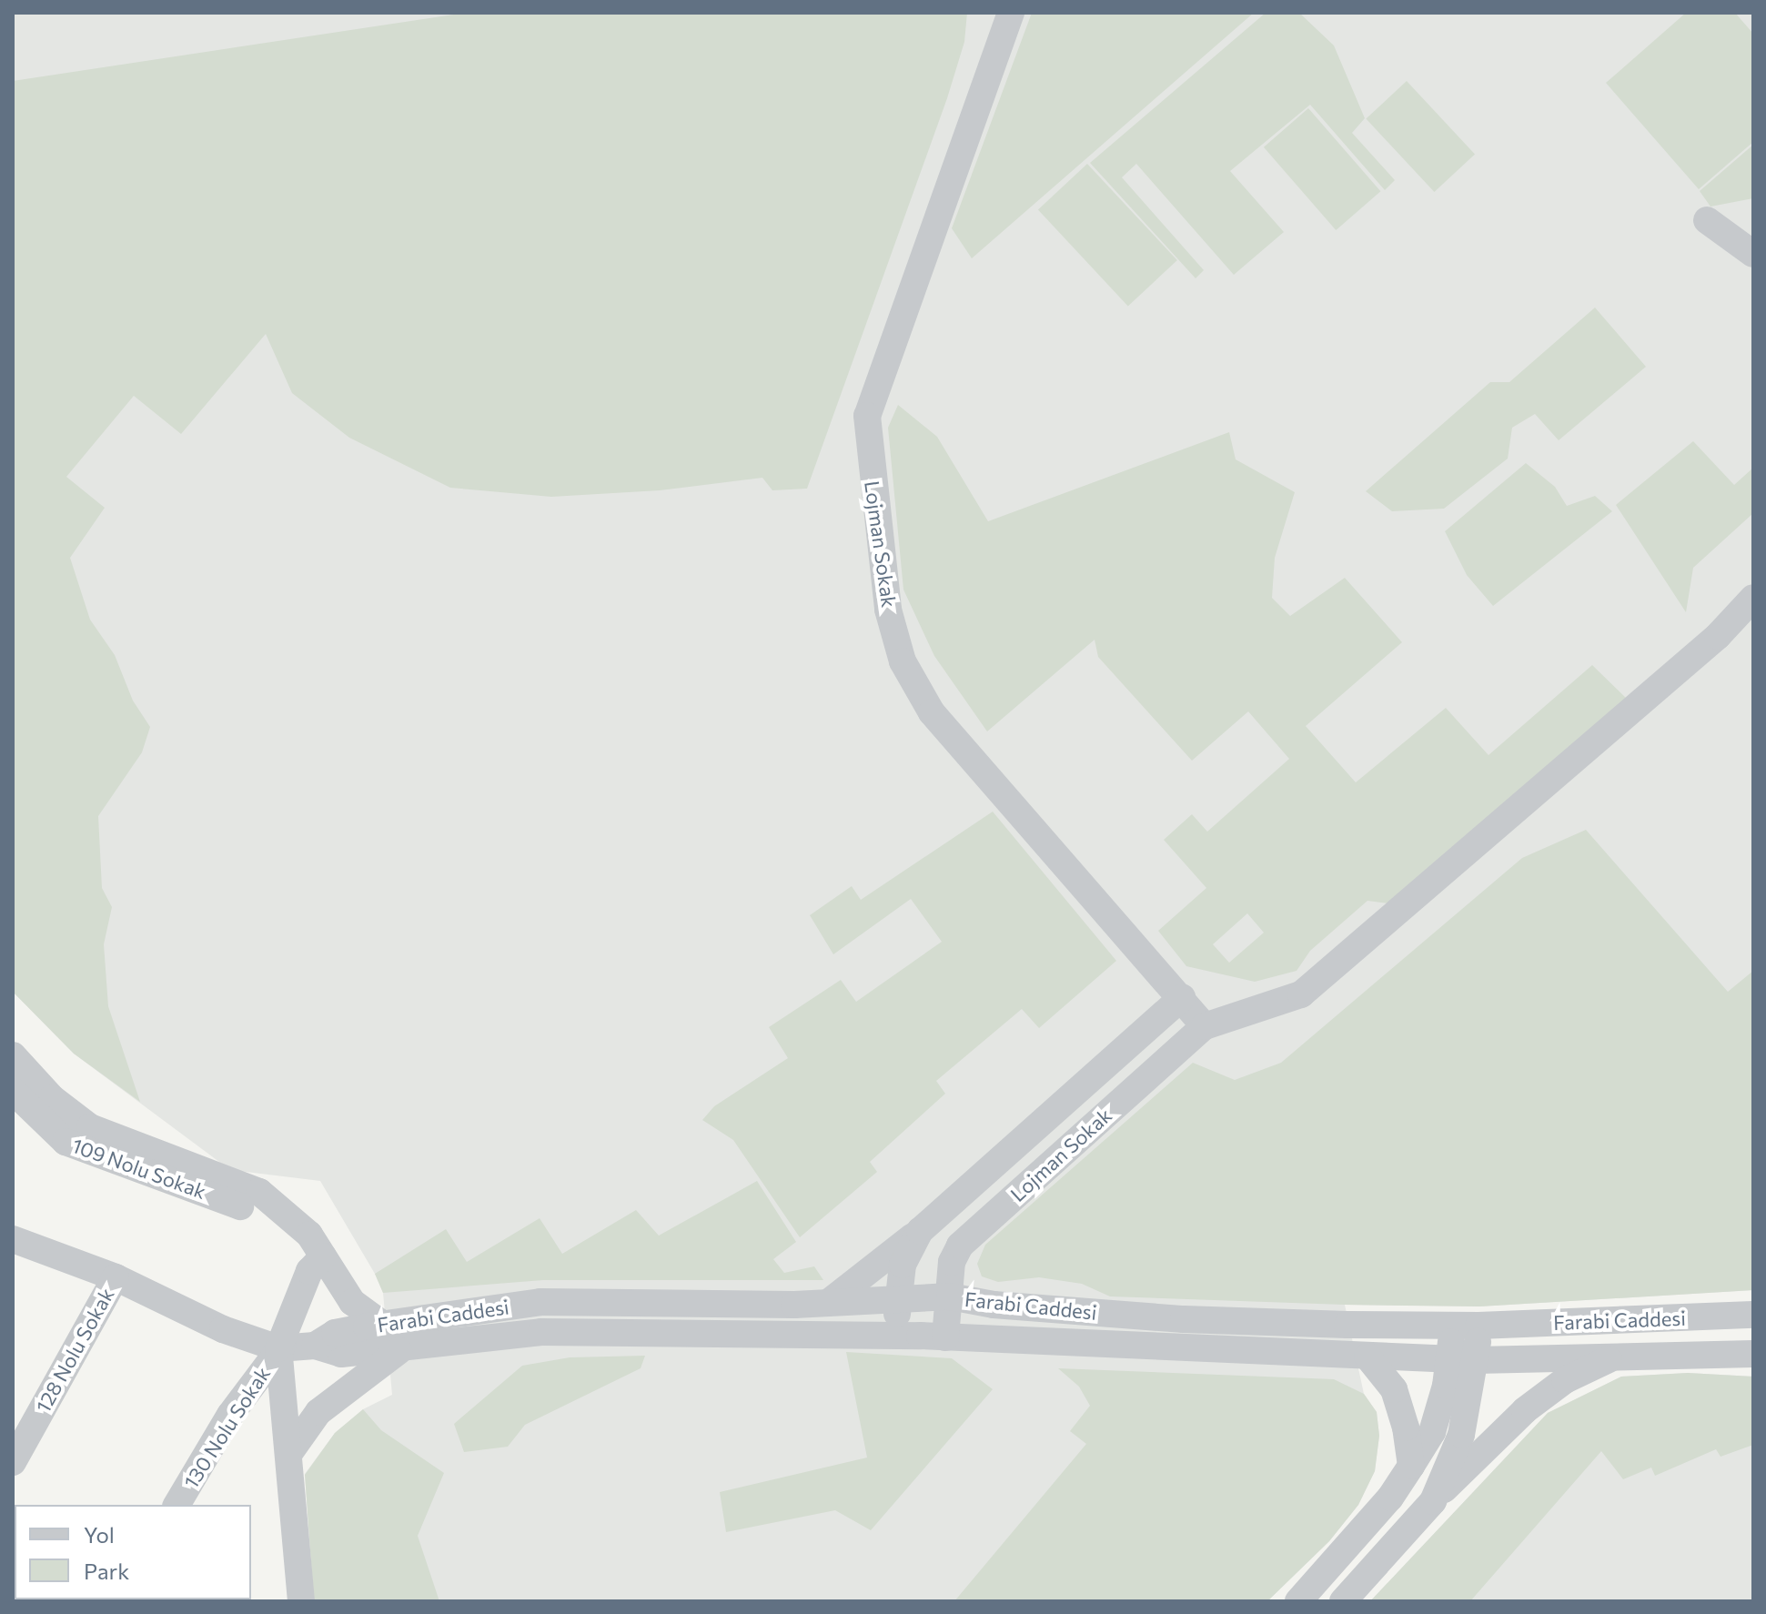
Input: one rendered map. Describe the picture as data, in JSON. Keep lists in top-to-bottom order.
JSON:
{
  "streets": {
    "street": [
      "Lojman Sokak",
      "109 Nolu Sokak",
      "Farabi Caddesi",
      "128 Nolu Sokak",
      "130 Nolu Sokak"
    ]
  },
  "crossings": [
    ["Lojman Sokak", "Farabi Caddesi"],
    ["Farabi Caddesi", "128 Nolu Sokak"],
    ["Farabi Caddesi", "130 Nolu Sokak"]
  ],
  "legend": ["Yol", "Park"]
}
